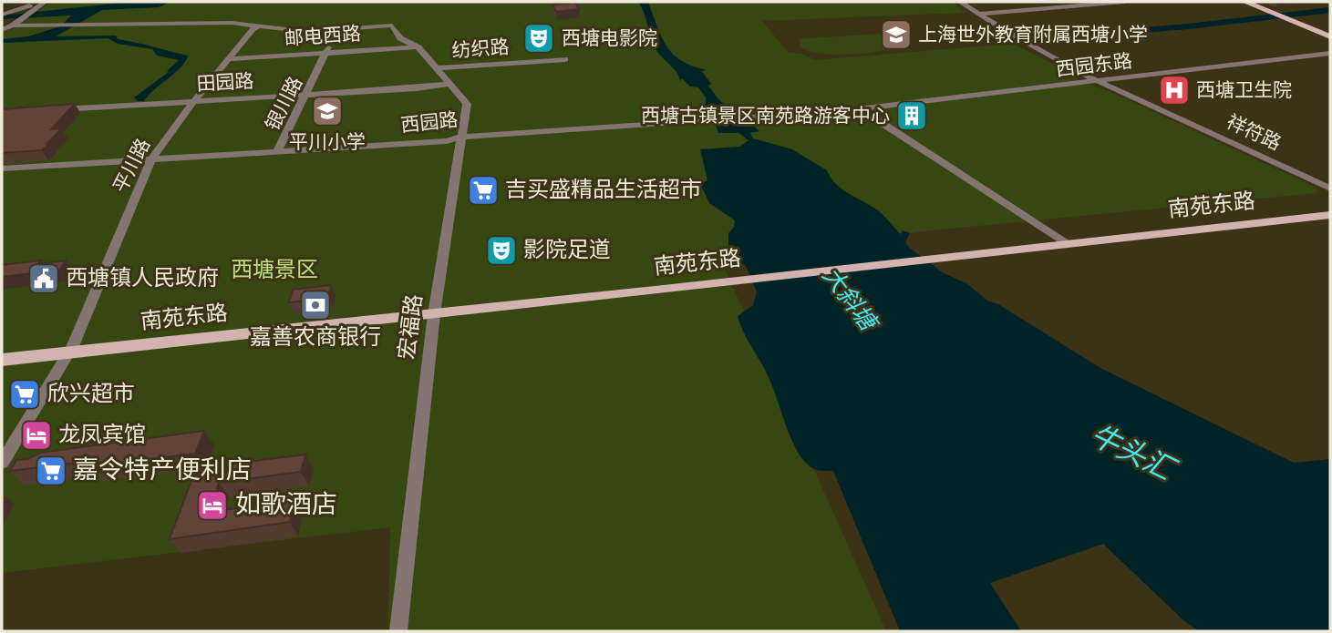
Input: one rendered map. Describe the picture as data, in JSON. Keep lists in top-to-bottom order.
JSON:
{
  "streets": {
    "main road": ["南苑东路"],
    "street": [
      "邮电西路",
      "纺织路",
      "西园东路",
      "田园路",
      "银川路",
      "西园路",
      "祥符路",
      "平川路",
      "宏福路"
    ]
  },
  "crossings": [
    ["邮电西路", "银川路"],
    ["邮电西路", "平川路"],
    ["邮电西路", "宏福路"],
    ["纺织路", "宏福路"],
    ["西园东路", "西园路"],
    ["西园东路", "祥符路"],
    ["田园路", "银川路"],
    ["田园路", "平川路"],
    ["田园路", "宏福路"],
    ["银川路", "西园路"],
    ["银川路", "宏福路"],
    ["西园路", "平川路"],
    ["西园路", "宏福路"],
    ["平川路", "南苑东路"],
    ["南苑东路", "宏福路"]
  ],
  "water": ["大斜塘", "牛头汇"],
  "parks": ["西塘景区"],
  "places": {
    "school or university": ["上海世外教育附属西塘小学", "平川小学"],
    "theatre": ["西塘电影院", "影院足道"],
    "hospital": ["西塘卫生院"],
    "building": ["西塘古镇景区南苑路游客中心"],
    "supermarket": ["吉买盛精品生活超市", "欣兴超市", "嘉令特产便利店"],
    "public building": ["西塘镇人民政府"],
    "bank": ["嘉善农商银行"],
    "hotel": ["龙凤宾馆", "如歌酒店"]
  }
}
